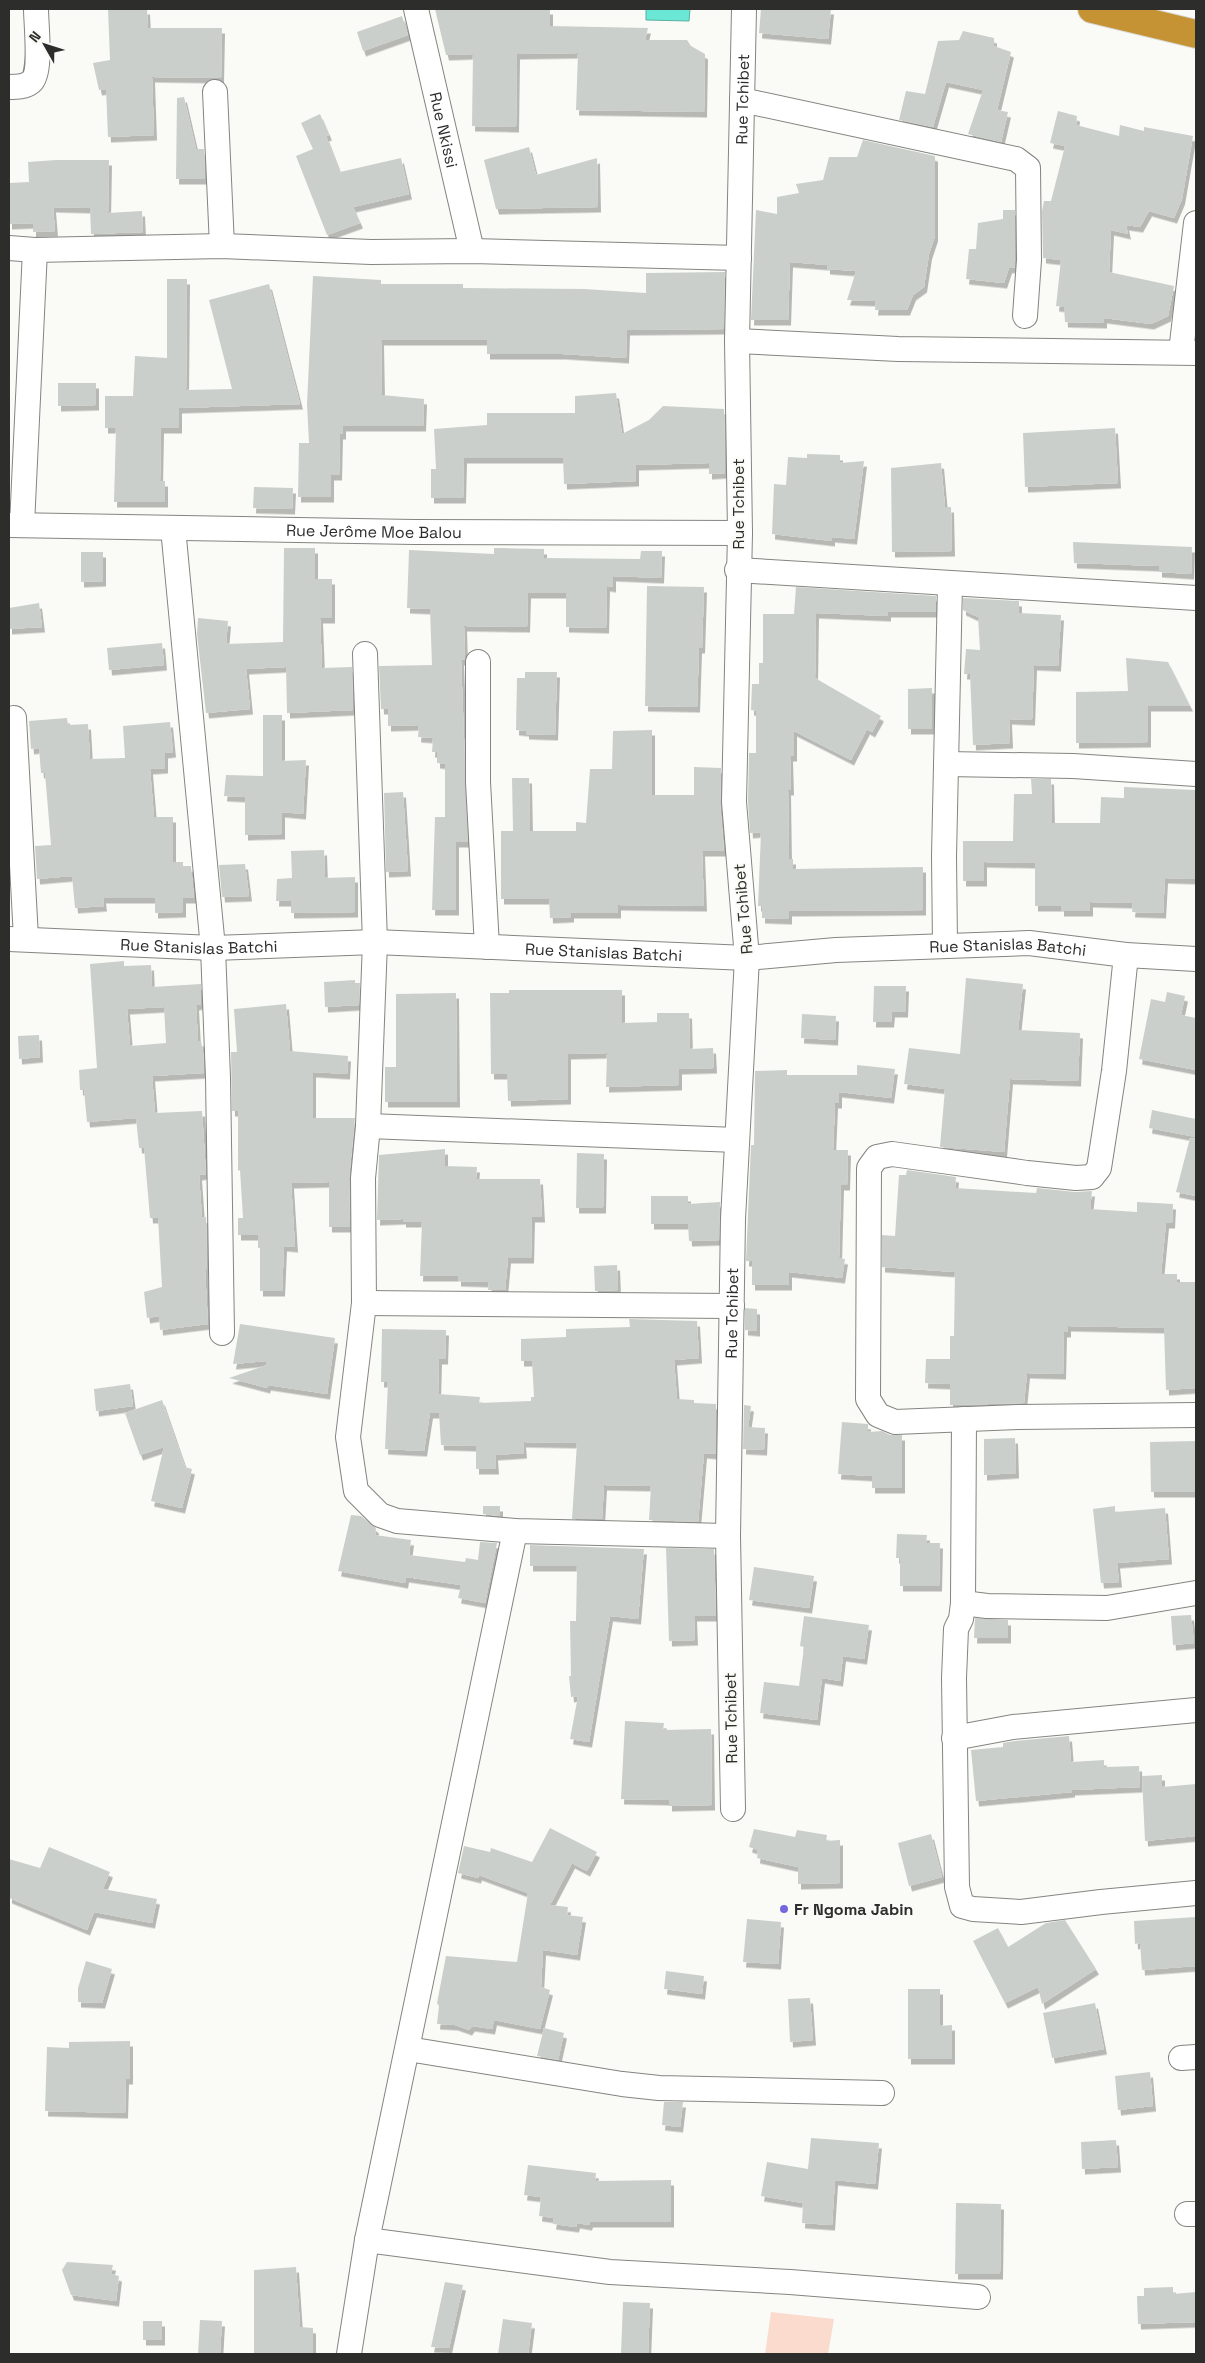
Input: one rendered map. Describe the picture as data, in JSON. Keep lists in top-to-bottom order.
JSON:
{
  "streets": {
    "street": [
      "Rue Tchibet",
      "Rue Nkissi",
      "Rue Jerôme Moe Balou",
      "Rue Stanislas Batchi"
    ]
  },
  "crossings": [
    ["Rue Tchibet", "Rue Jerôme Moe Balou"],
    ["Rue Tchibet", "Rue Stanislas Batchi"]
  ],
  "places": ["Fr Ngoma Jabin"],
  "north": "top left"
}
